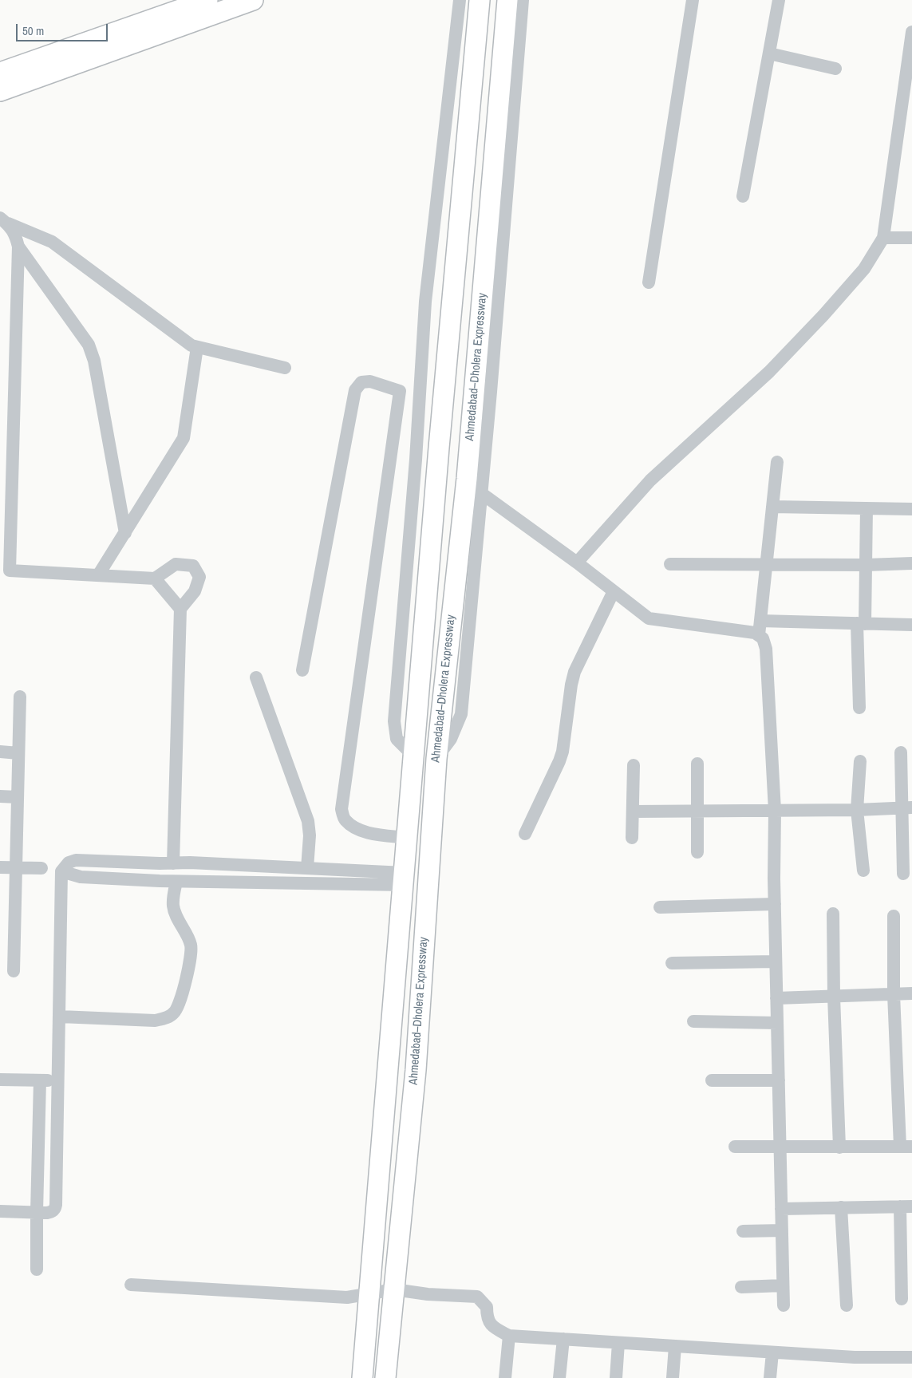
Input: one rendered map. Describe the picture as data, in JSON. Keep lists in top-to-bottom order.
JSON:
{
  "streets": {
    "highway": ["Ahmedabad–Dholera Expressway"]
  },
  "scale_bar": "50 m"
}
